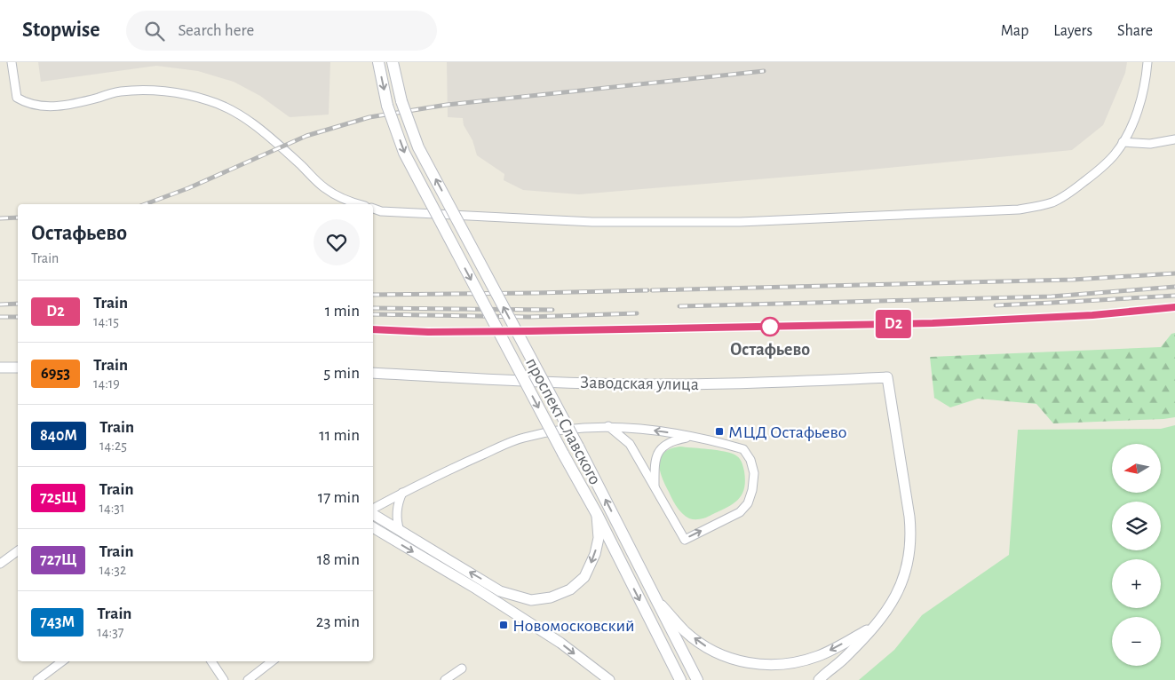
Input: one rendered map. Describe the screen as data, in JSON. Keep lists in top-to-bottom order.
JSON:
{
  "streets": {
    "main road": ["проспект Славского"],
    "street": ["Заводская улица"]
  },
  "places": {
    "other": ["Остафьево"],
    "transit": ["МЦД Остафьево", "Новомосковский"]
  },
  "north": "left",
  "page": {
    "header": "Stopwise",
    "search": "Search here",
    "nav": ["Map", "Layers", "Share"],
    "on_map": "D2",
    "heading": ["Остафьево", "Train"],
    "list": [
      {
        "mark": "D2",
        "name": "Train",
        "note": "14:15",
        "value": "1 min"
      },
      {
        "mark": "6953",
        "name": "Train",
        "note": "14:19",
        "value": "5 min"
      },
      {
        "mark": "840М",
        "name": "Train",
        "note": "14:25",
        "value": "11 min"
      },
      {
        "mark": "725Щ",
        "name": "Train",
        "note": "14:31",
        "value": "17 min"
      },
      {
        "mark": "727Щ",
        "name": "Train",
        "note": "14:32",
        "value": "18 min"
      },
      {
        "mark": "743М",
        "name": "Train",
        "note": "14:37",
        "value": "23 min"
      }
    ],
    "map_buttons": ["+", "−"]
  }
}
